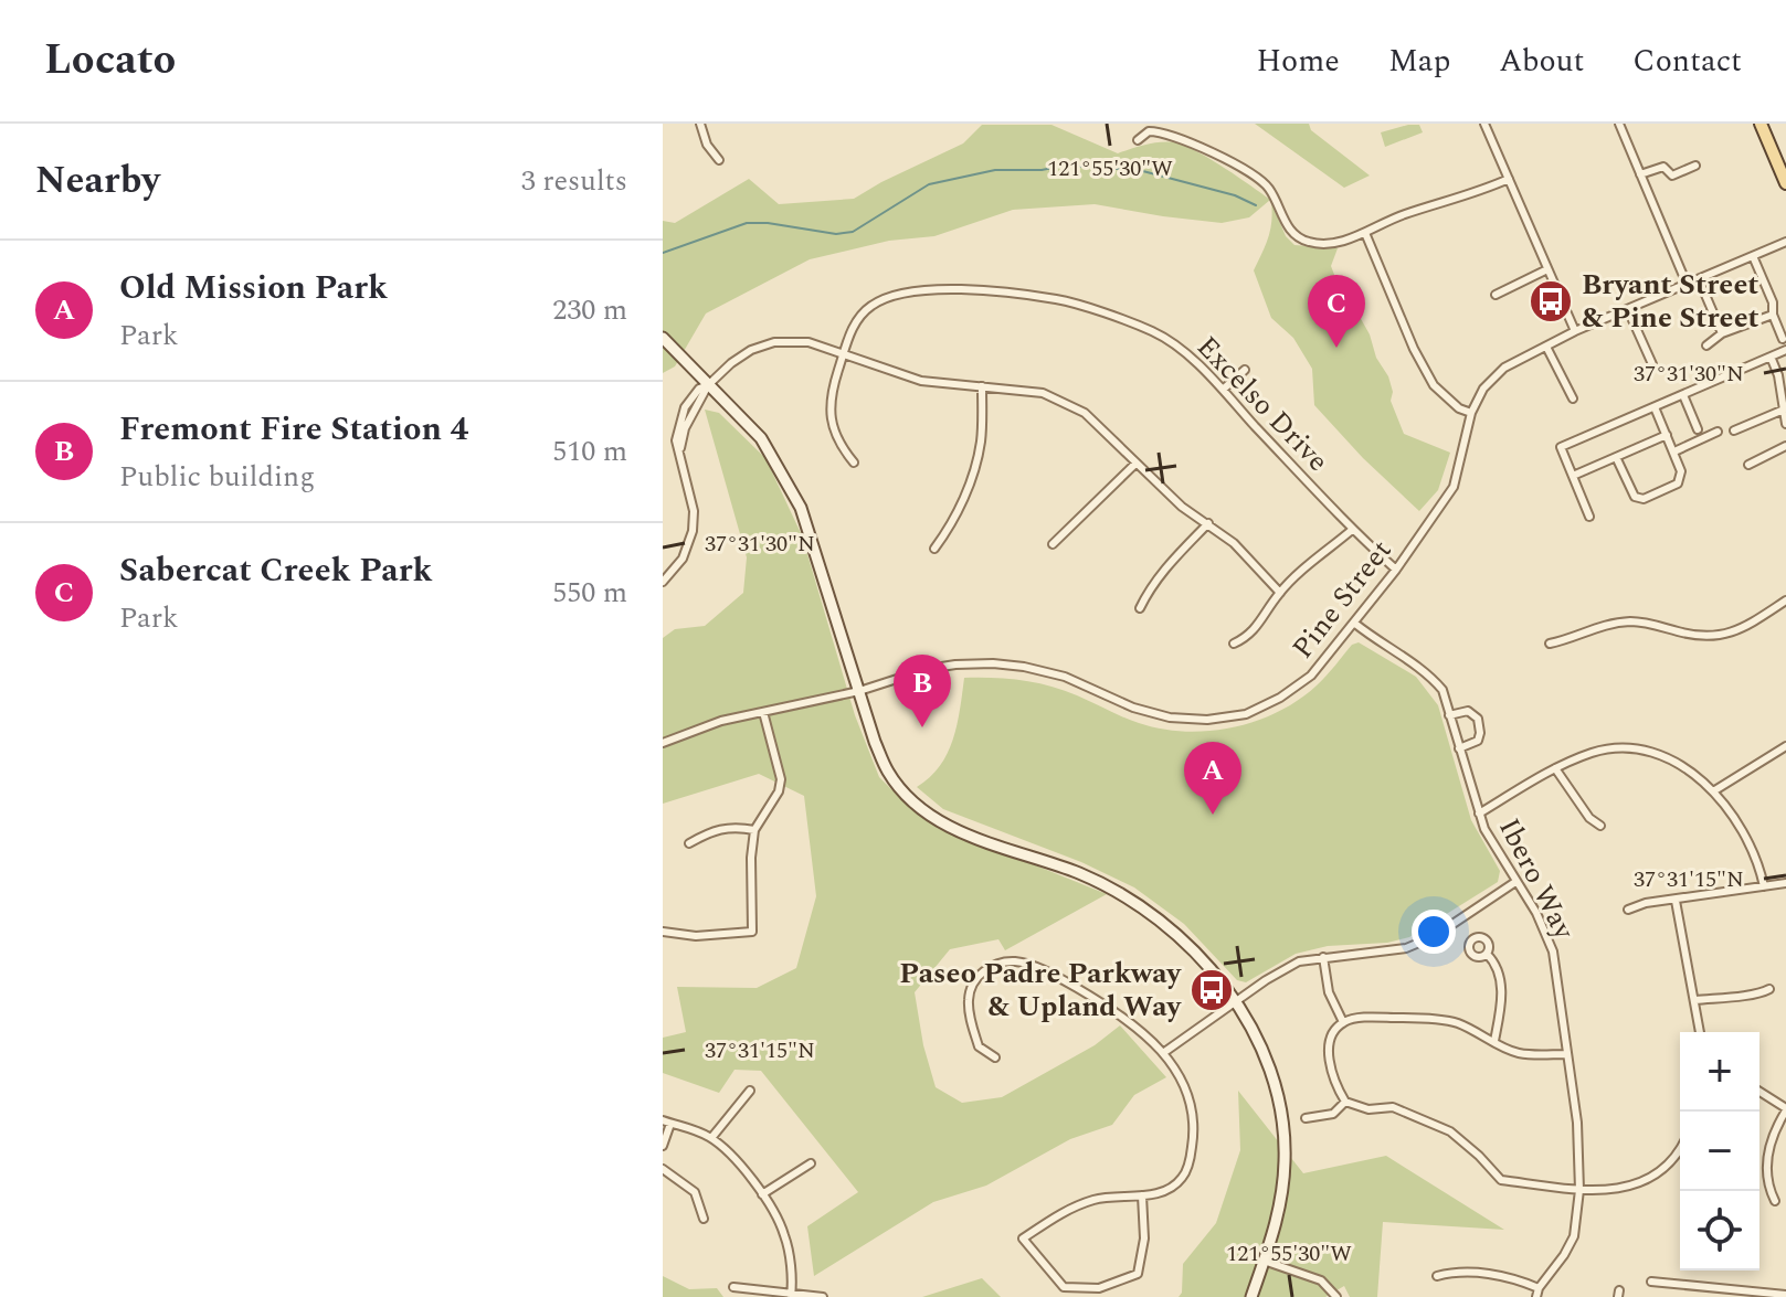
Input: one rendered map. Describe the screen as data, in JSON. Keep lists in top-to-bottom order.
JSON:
{
  "streets": {
    "street": ["Excelso Drive", "Pine Street", "Ibero Way"]
  },
  "crossings": [
    ["Excelso Drive", "Pine Street"],
    ["Pine Street", "Ibero Way"]
  ],
  "places": {
    "bus stop": ["Bryant Street & Pine Street", "Paseo Padre Parkway & Upland Way"]
  },
  "page": {
    "header": "Locato",
    "nav": [
      "Home",
      "Map",
      "About",
      "Contact"
    ],
    "heading": ["Nearby", "3 results"],
    "list": [
      {
        "mark": "A",
        "name": "Old Mission Park",
        "note": "Park",
        "value": "230 m"
      },
      {
        "mark": "B",
        "name": "Fremont Fire Station 4",
        "note": "Public building",
        "value": "510 m"
      },
      {
        "mark": "C",
        "name": "Sabercat Creek Park",
        "note": "Park",
        "value": "550 m"
      }
    ],
    "pins": ["C", "B", "A"],
    "map_buttons": ["+", "−"]
  },
  "coordinates": ["121°55'30\"W", "37°31'30\"N", "37°31'15\"N"]
}
